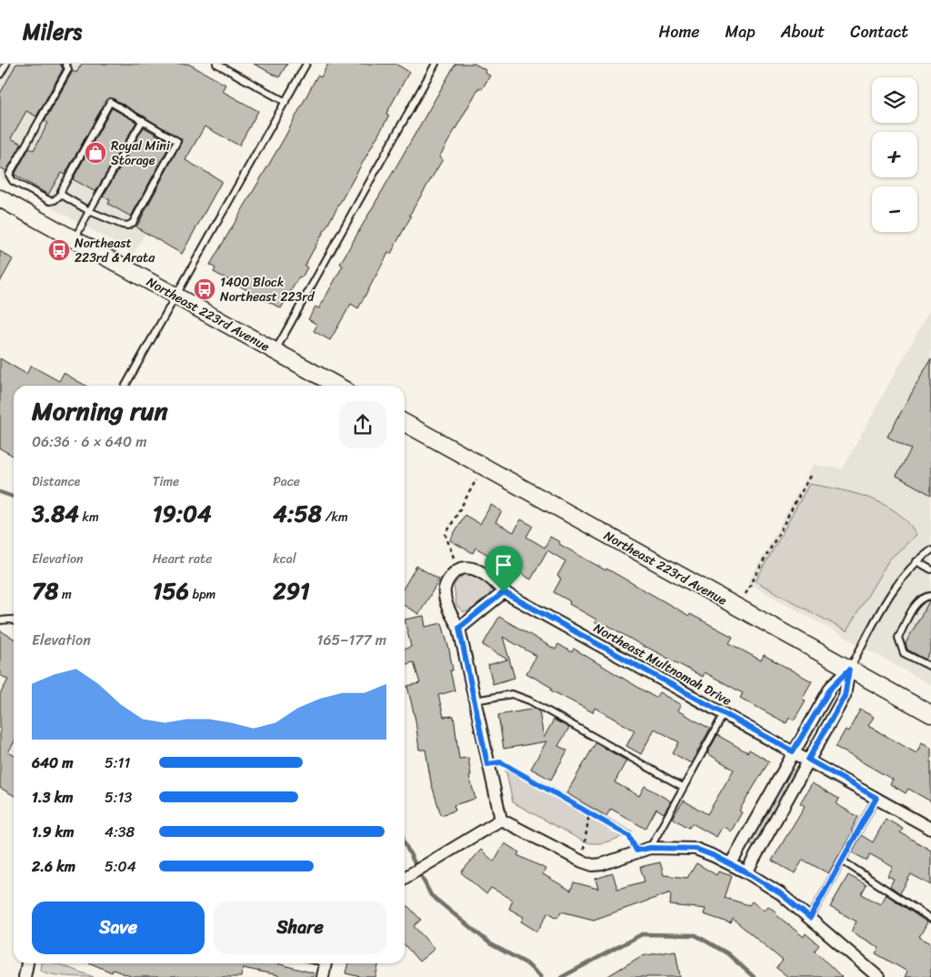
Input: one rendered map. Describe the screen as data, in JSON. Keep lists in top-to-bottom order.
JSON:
{
  "streets": {
    "main road": ["Northeast 223rd Avenue"],
    "street": ["Northeast Multnomah Drive"]
  },
  "places": {
    "shop": ["Royal Mini Storage"],
    "bus stop": ["Northeast 223rd & Arata", "1400 Block Northeast 223rd"]
  },
  "page": {
    "header": "Milers",
    "nav": [
      "Home",
      "Map",
      "About",
      "Contact"
    ],
    "map_buttons": ["+", "−"],
    "heading": ["Morning run", "06:36 · 6 × 640 m"],
    "stats": [
      ["Distance", "3.84 km"],
      ["Time", "19:04"],
      ["Pace", "4:58 /km"],
      ["Elevation", "78 m"],
      ["Heart rate", "156 bpm"],
      ["kcal", "291"]
    ],
    "chart": ["Elevation", "165–177 m"],
    "list": [
      {
        "name": "640 m",
        "note": "5:11"
      },
      {
        "name": "1.3 km",
        "note": "5:13"
      },
      {
        "name": "1.9 km",
        "note": "4:38"
      },
      {
        "name": "2.6 km",
        "note": "5:04"
      }
    ],
    "buttons": ["Save", "Share"]
  }
}
